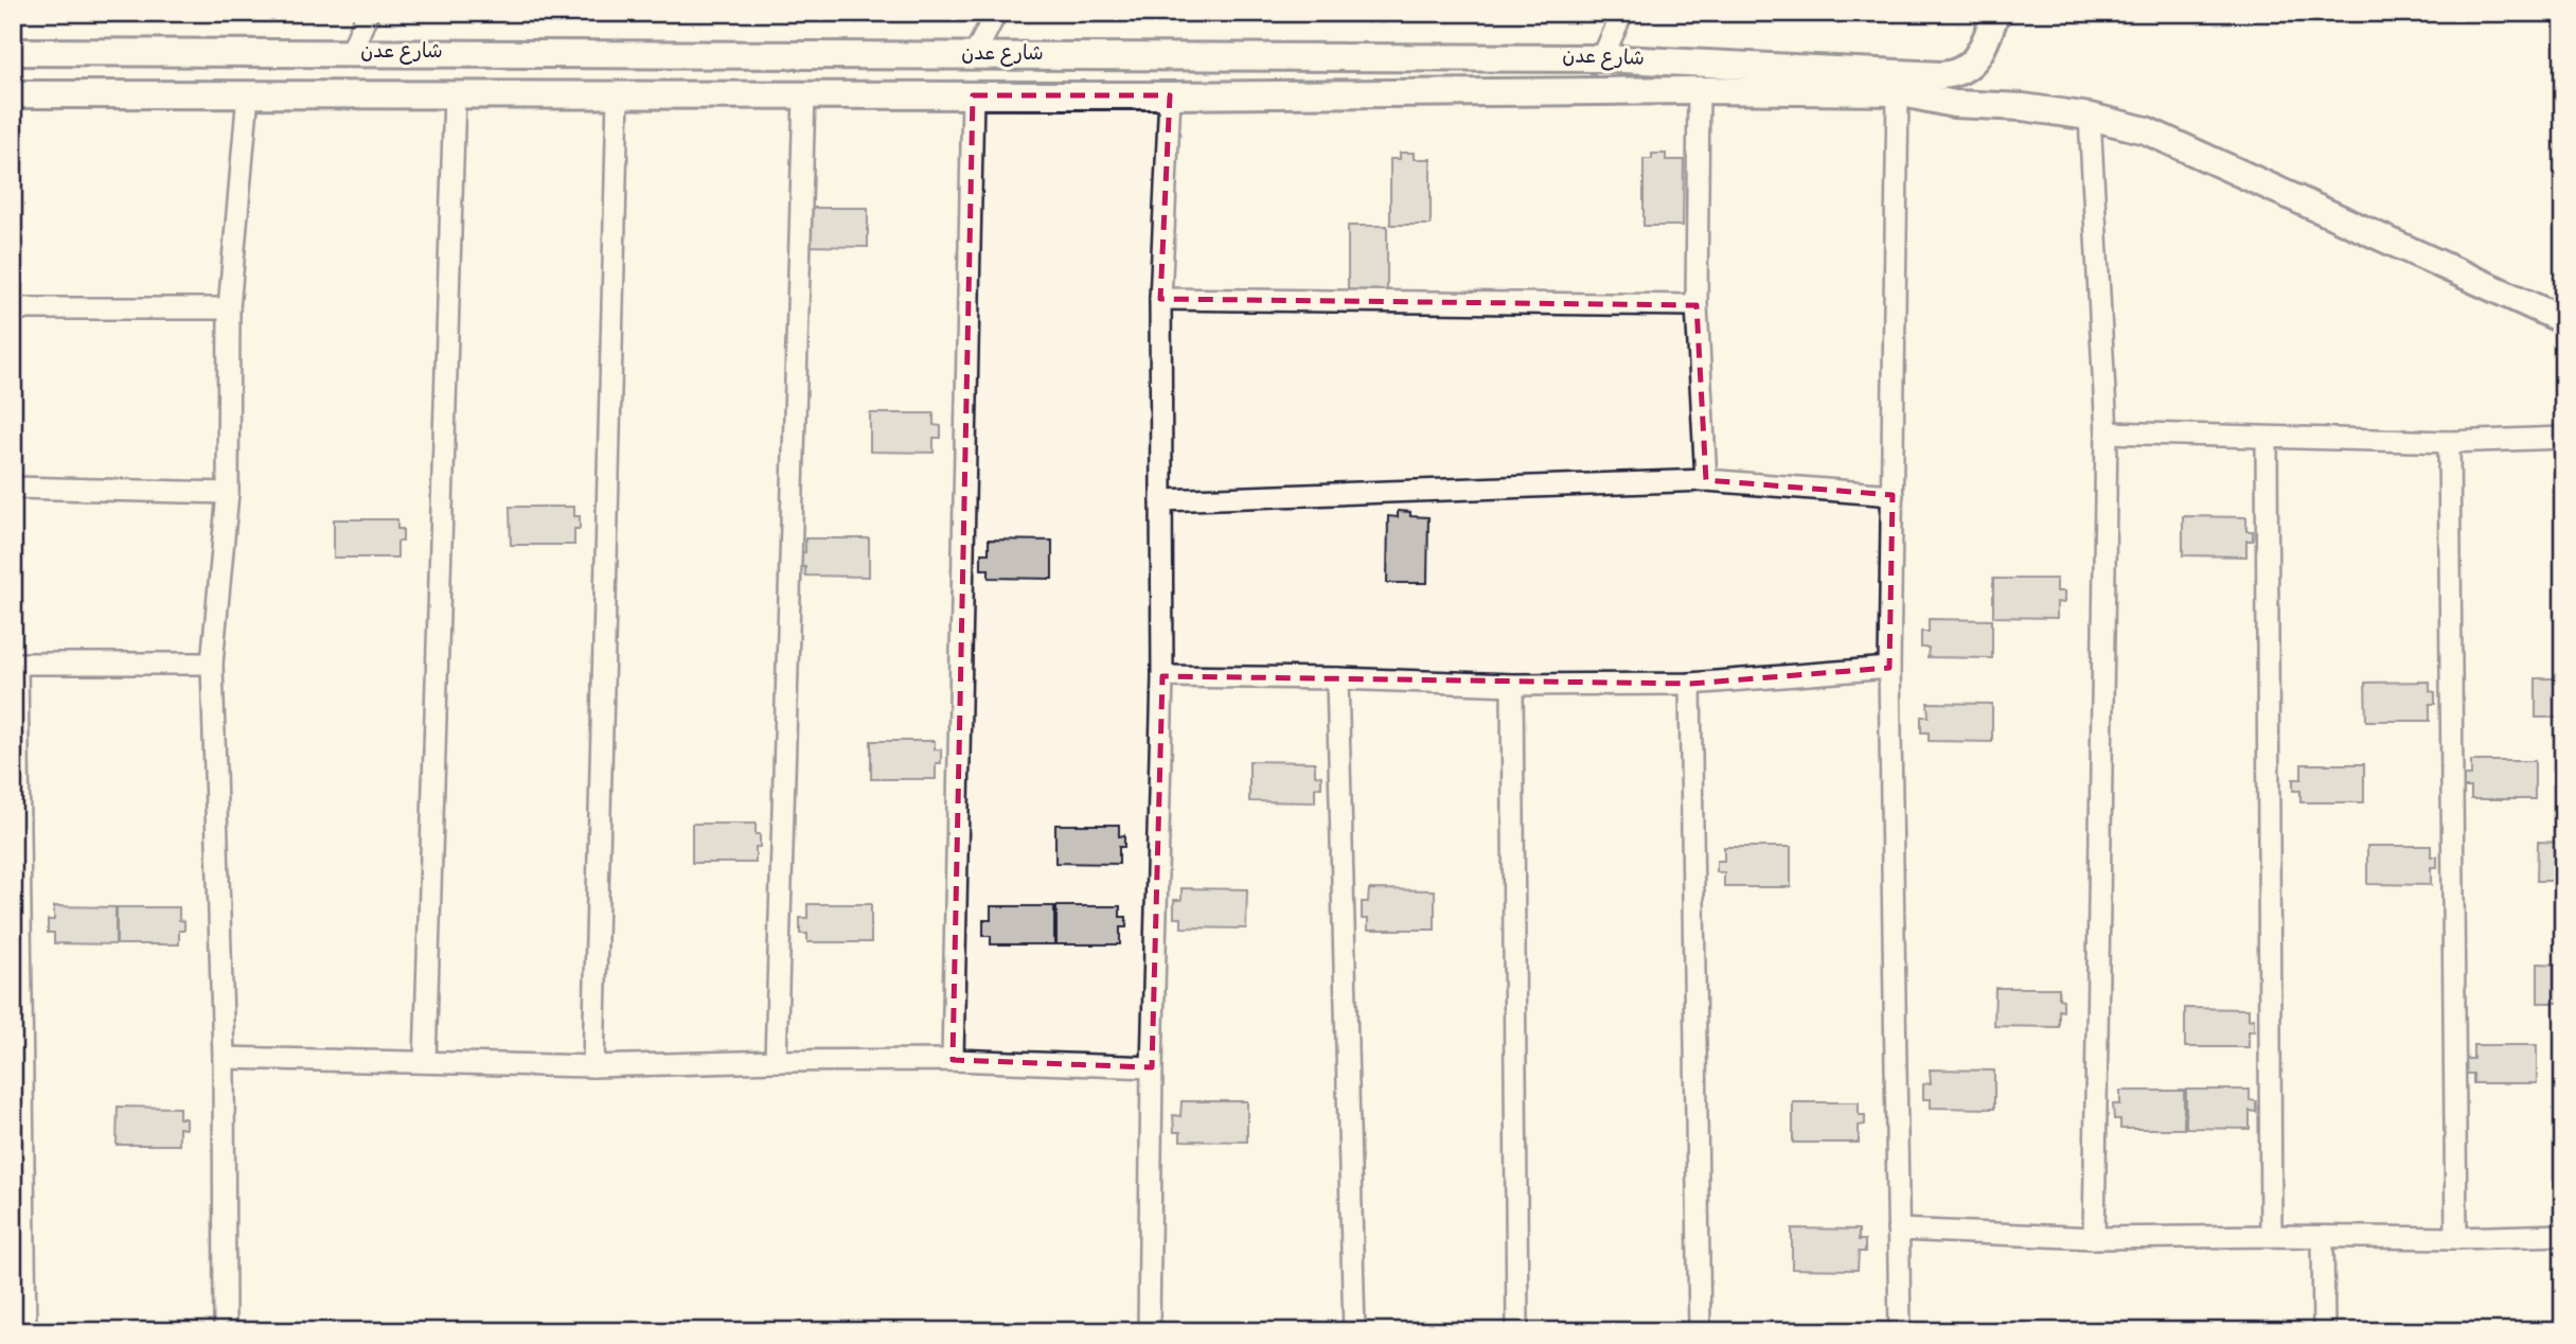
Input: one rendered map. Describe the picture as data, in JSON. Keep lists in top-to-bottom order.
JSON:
{
  "streets": {
    "street": ["شارع عدن"]
  }
}
